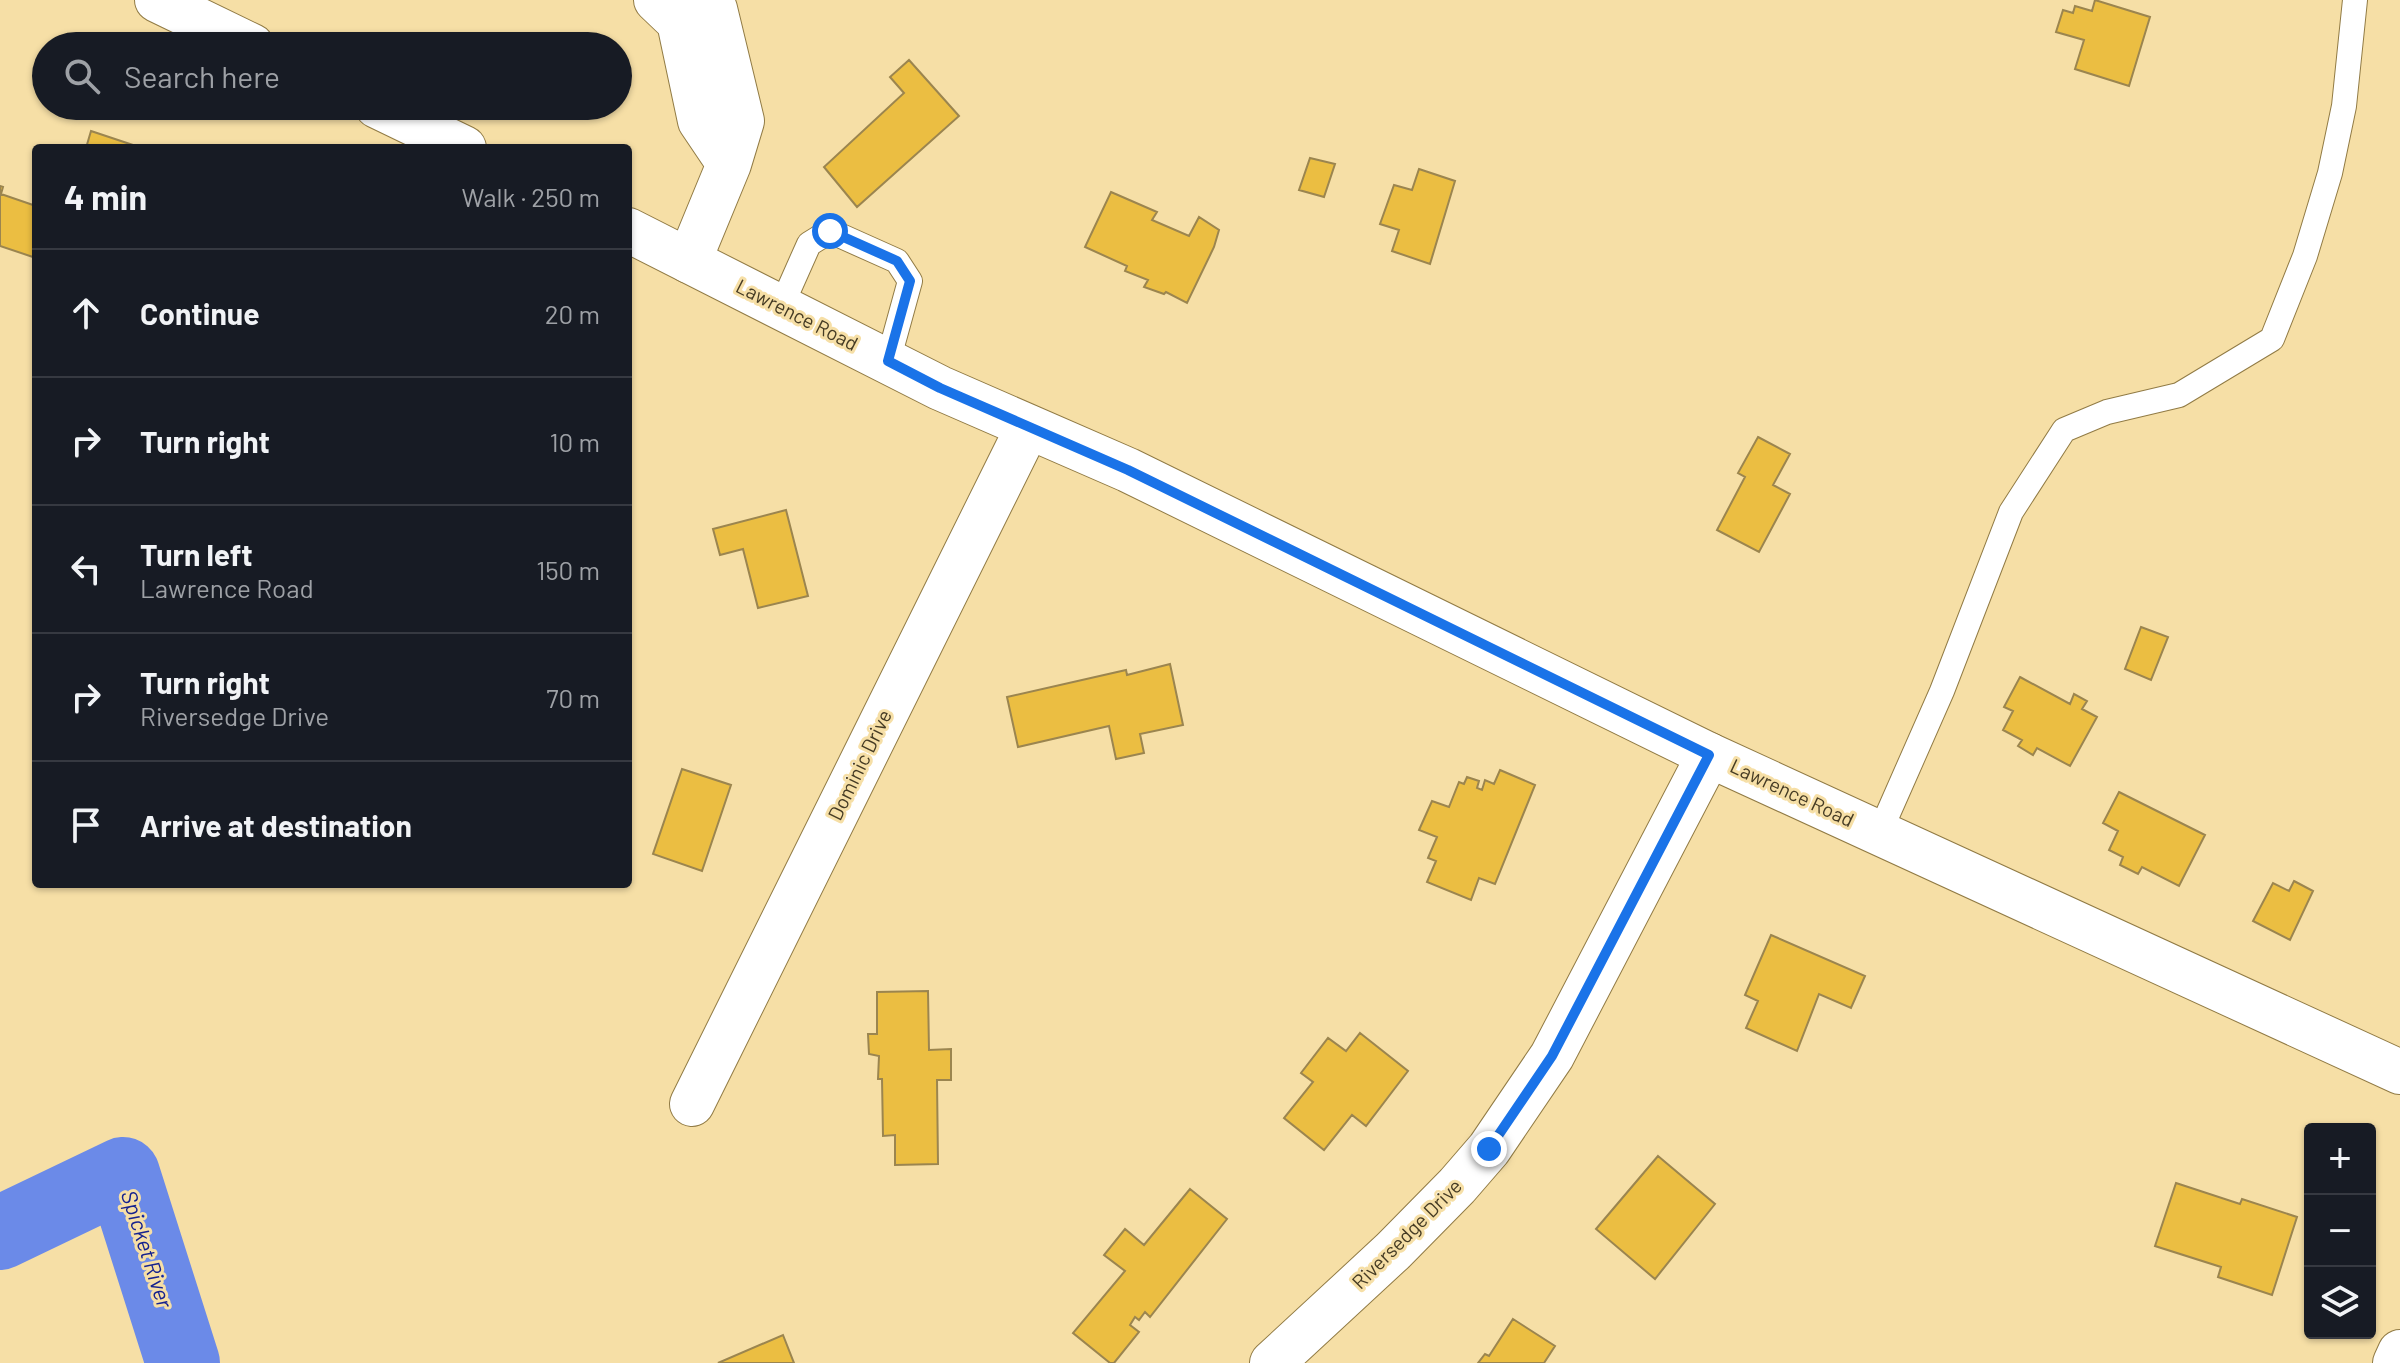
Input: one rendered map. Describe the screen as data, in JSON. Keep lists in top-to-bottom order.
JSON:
{
  "streets": {
    "street": ["Lawrence Road", "Dominic Drive", "Riversedge Drive"]
  },
  "crossings": [
    ["Lawrence Road", "Dominic Drive"],
    ["Lawrence Road", "Riversedge Drive"]
  ],
  "water": ["Spicket River"],
  "page": {
    "search": "Search here",
    "heading": ["4 min", "Walk · 250 m"],
    "list": [
      ["Continue", "20 m"],
      ["Turn right", "10 m"],
      ["Turn left", "Lawrence Road", "150 m"],
      ["Turn right", "Riversedge Drive", "70 m"],
      "Arrive at destination"
    ],
    "map_buttons": ["+", "−"]
  }
}
